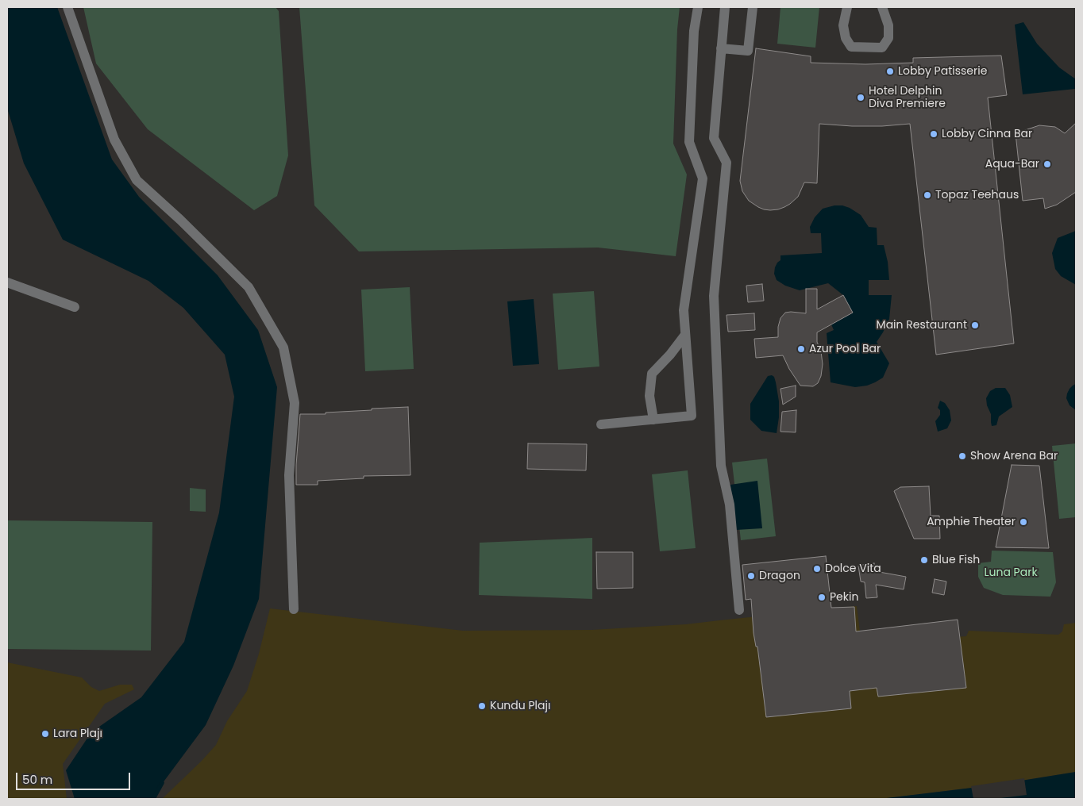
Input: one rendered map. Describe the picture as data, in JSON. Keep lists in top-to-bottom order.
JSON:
{
  "parks": ["Luna Park"],
  "places": [
    "Lobby Patisserie",
    "Hotel Delphin Diva Premiere",
    "Lobby Cinna Bar",
    "Aqua-Bar",
    "Topaz Teehaus",
    "Main Restaurant",
    "Azur Pool Bar",
    "Show Arena Bar",
    "Amphie Theater",
    "Blue Fish",
    "Dolce Vita",
    "Dragon",
    "Pekin",
    "Kundu Plajı",
    "Lara Plajı"
  ],
  "scale_bar": "50 m"
}
